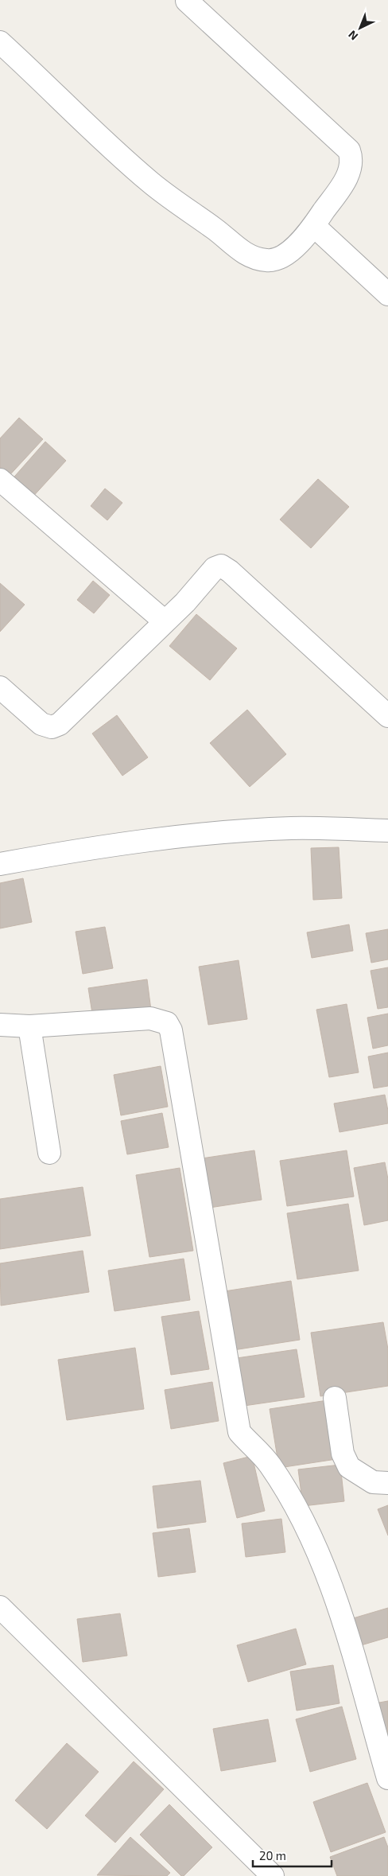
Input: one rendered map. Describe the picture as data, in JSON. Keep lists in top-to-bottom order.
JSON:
{
  "scale_bar": "20 m",
  "north": "bottom left"
}
